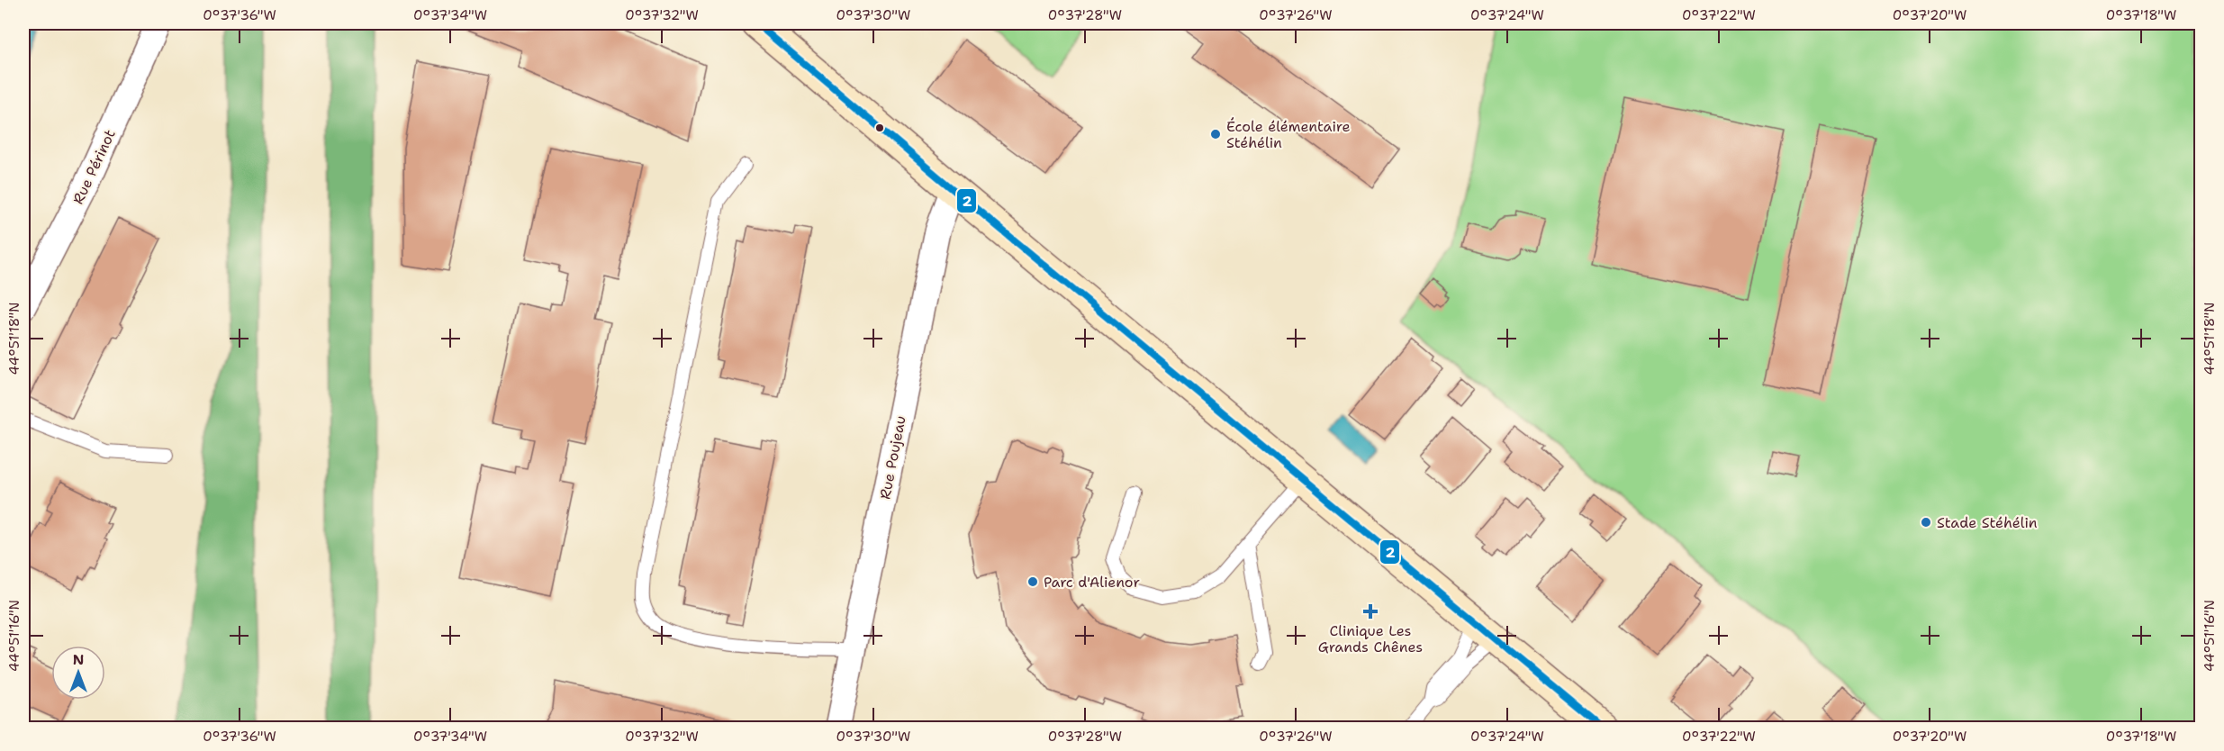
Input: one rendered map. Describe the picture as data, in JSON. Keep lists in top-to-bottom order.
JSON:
{
  "streets": {
    "street": ["Rue Périnot", "Rue Poujeau"]
  },
  "places": {
    "other": ["École élémentaire Stéhélin", "Stade Stéhélin", "Parc d'Alienor"],
    "health": ["Clinique Les Grands Chênes"]
  },
  "lines": ["transit line 2"],
  "north": "top",
  "coordinates": [
    "0°37'36\"W",
    "0°37'34\"W",
    "0°37'32\"W",
    "0°37'30\"W",
    "0°37'28\"W",
    "0°37'26\"W",
    "0°37'24\"W",
    "0°37'22\"W",
    "0°37'20\"W",
    "0°37'18\"W",
    "44°51'18\"N",
    "44°51'16\"N"
  ]
}
